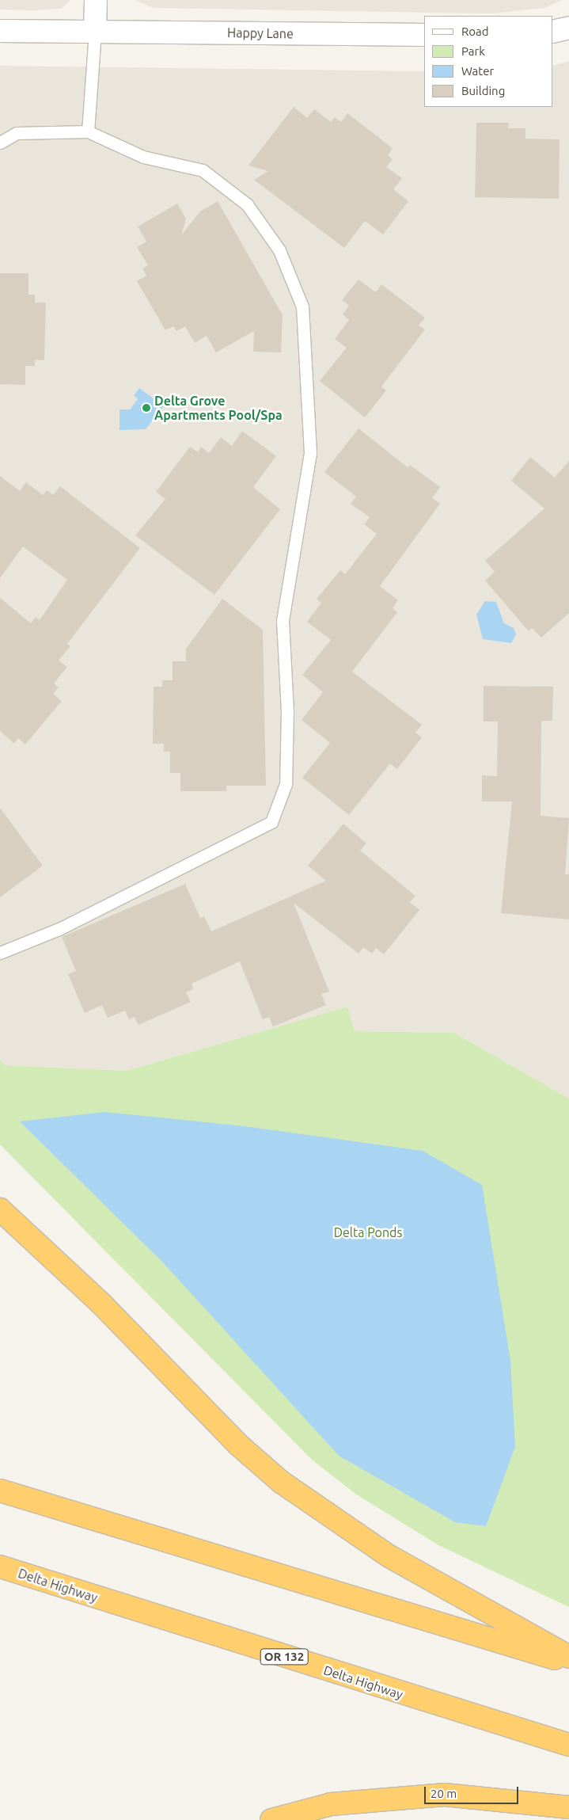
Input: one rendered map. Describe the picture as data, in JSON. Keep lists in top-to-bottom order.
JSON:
{
  "streets": {
    "highway": ["Delta Highway", "OR 132"],
    "street": ["Happy Lane"]
  },
  "parks": ["Delta Ponds"],
  "places": ["Delta Grove Apartments Pool/Spa"],
  "legend": [
    "Road",
    "Park",
    "Water",
    "Building"
  ],
  "scale_bar": "20 m"
}
